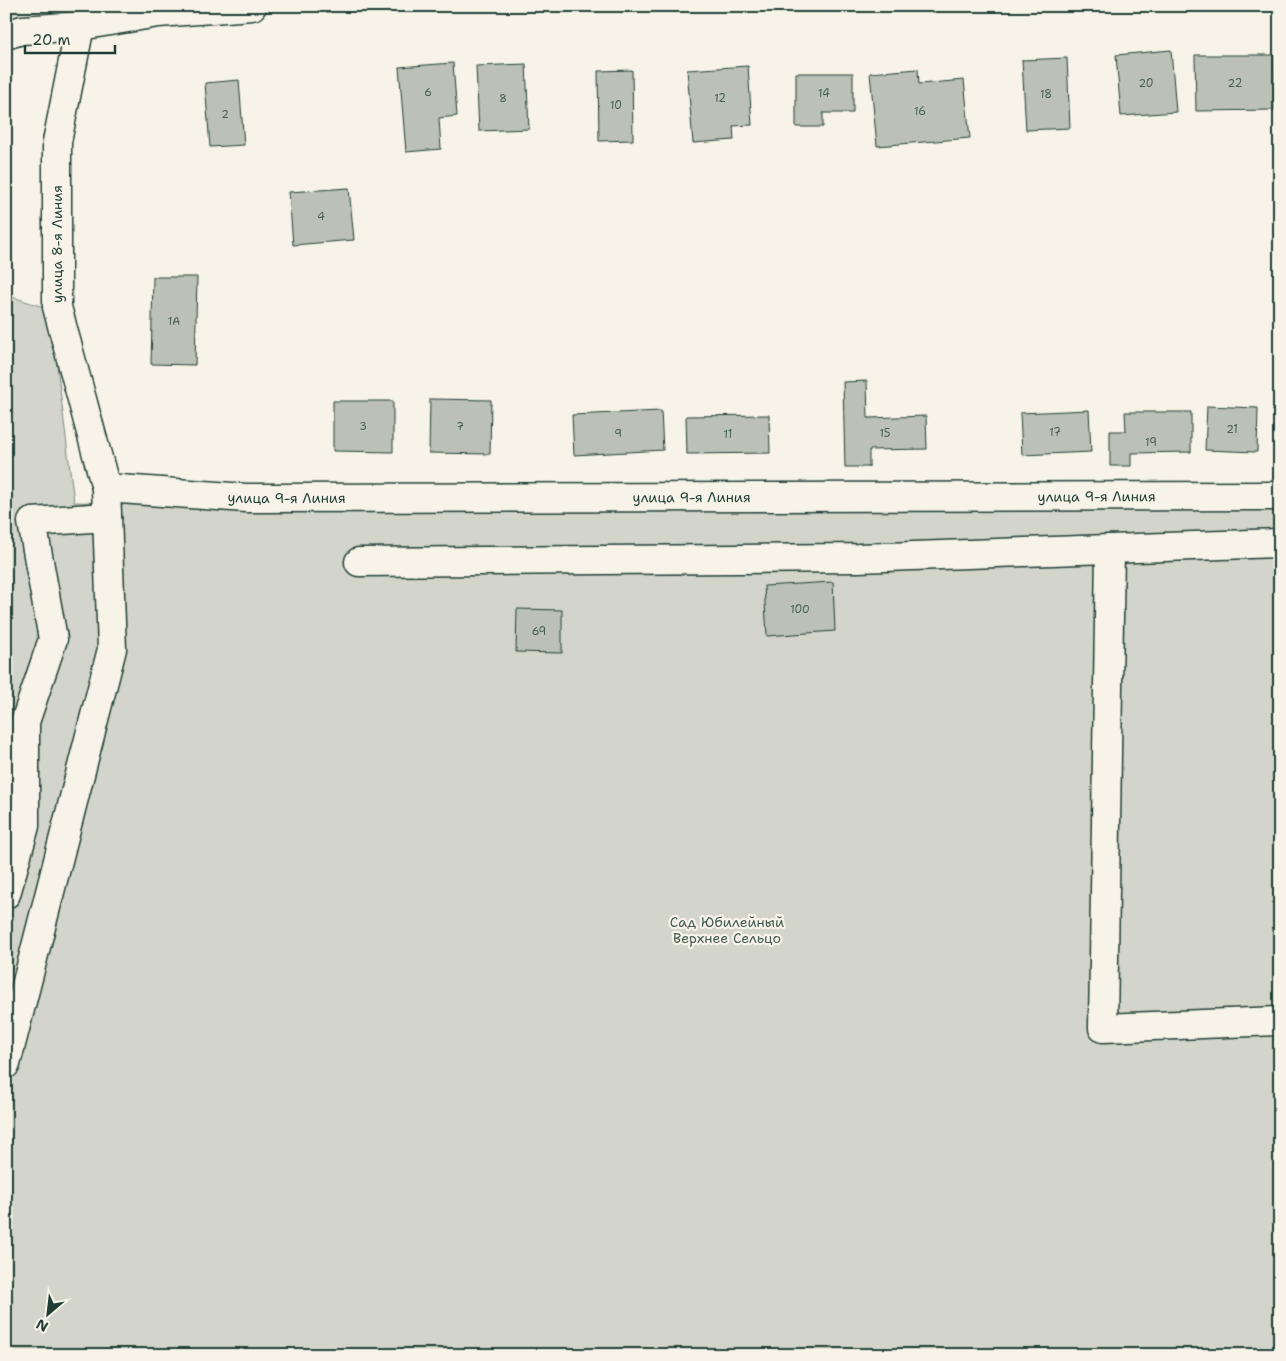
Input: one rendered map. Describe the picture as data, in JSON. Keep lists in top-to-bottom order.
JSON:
{
  "streets": {
    "street": ["улица 8-я Линия", "улица 9-я Линия"]
  },
  "crossings": [
    ["улица 8-я Линия", "улица 9-я Линия"]
  ],
  "parks": ["Сад Юбилейный Верхнее Сельцо"],
  "house_numbers": [
    "20",
    "22",
    "6",
    "14",
    "18",
    "8",
    "12",
    "10",
    "16",
    "2",
    "4",
    "1А",
    "3",
    "7",
    "21",
    "17",
    "9",
    "15",
    "11",
    "19",
    "100",
    "69"
  ],
  "scale_bar": "20 m",
  "north": "bottom left"
}
